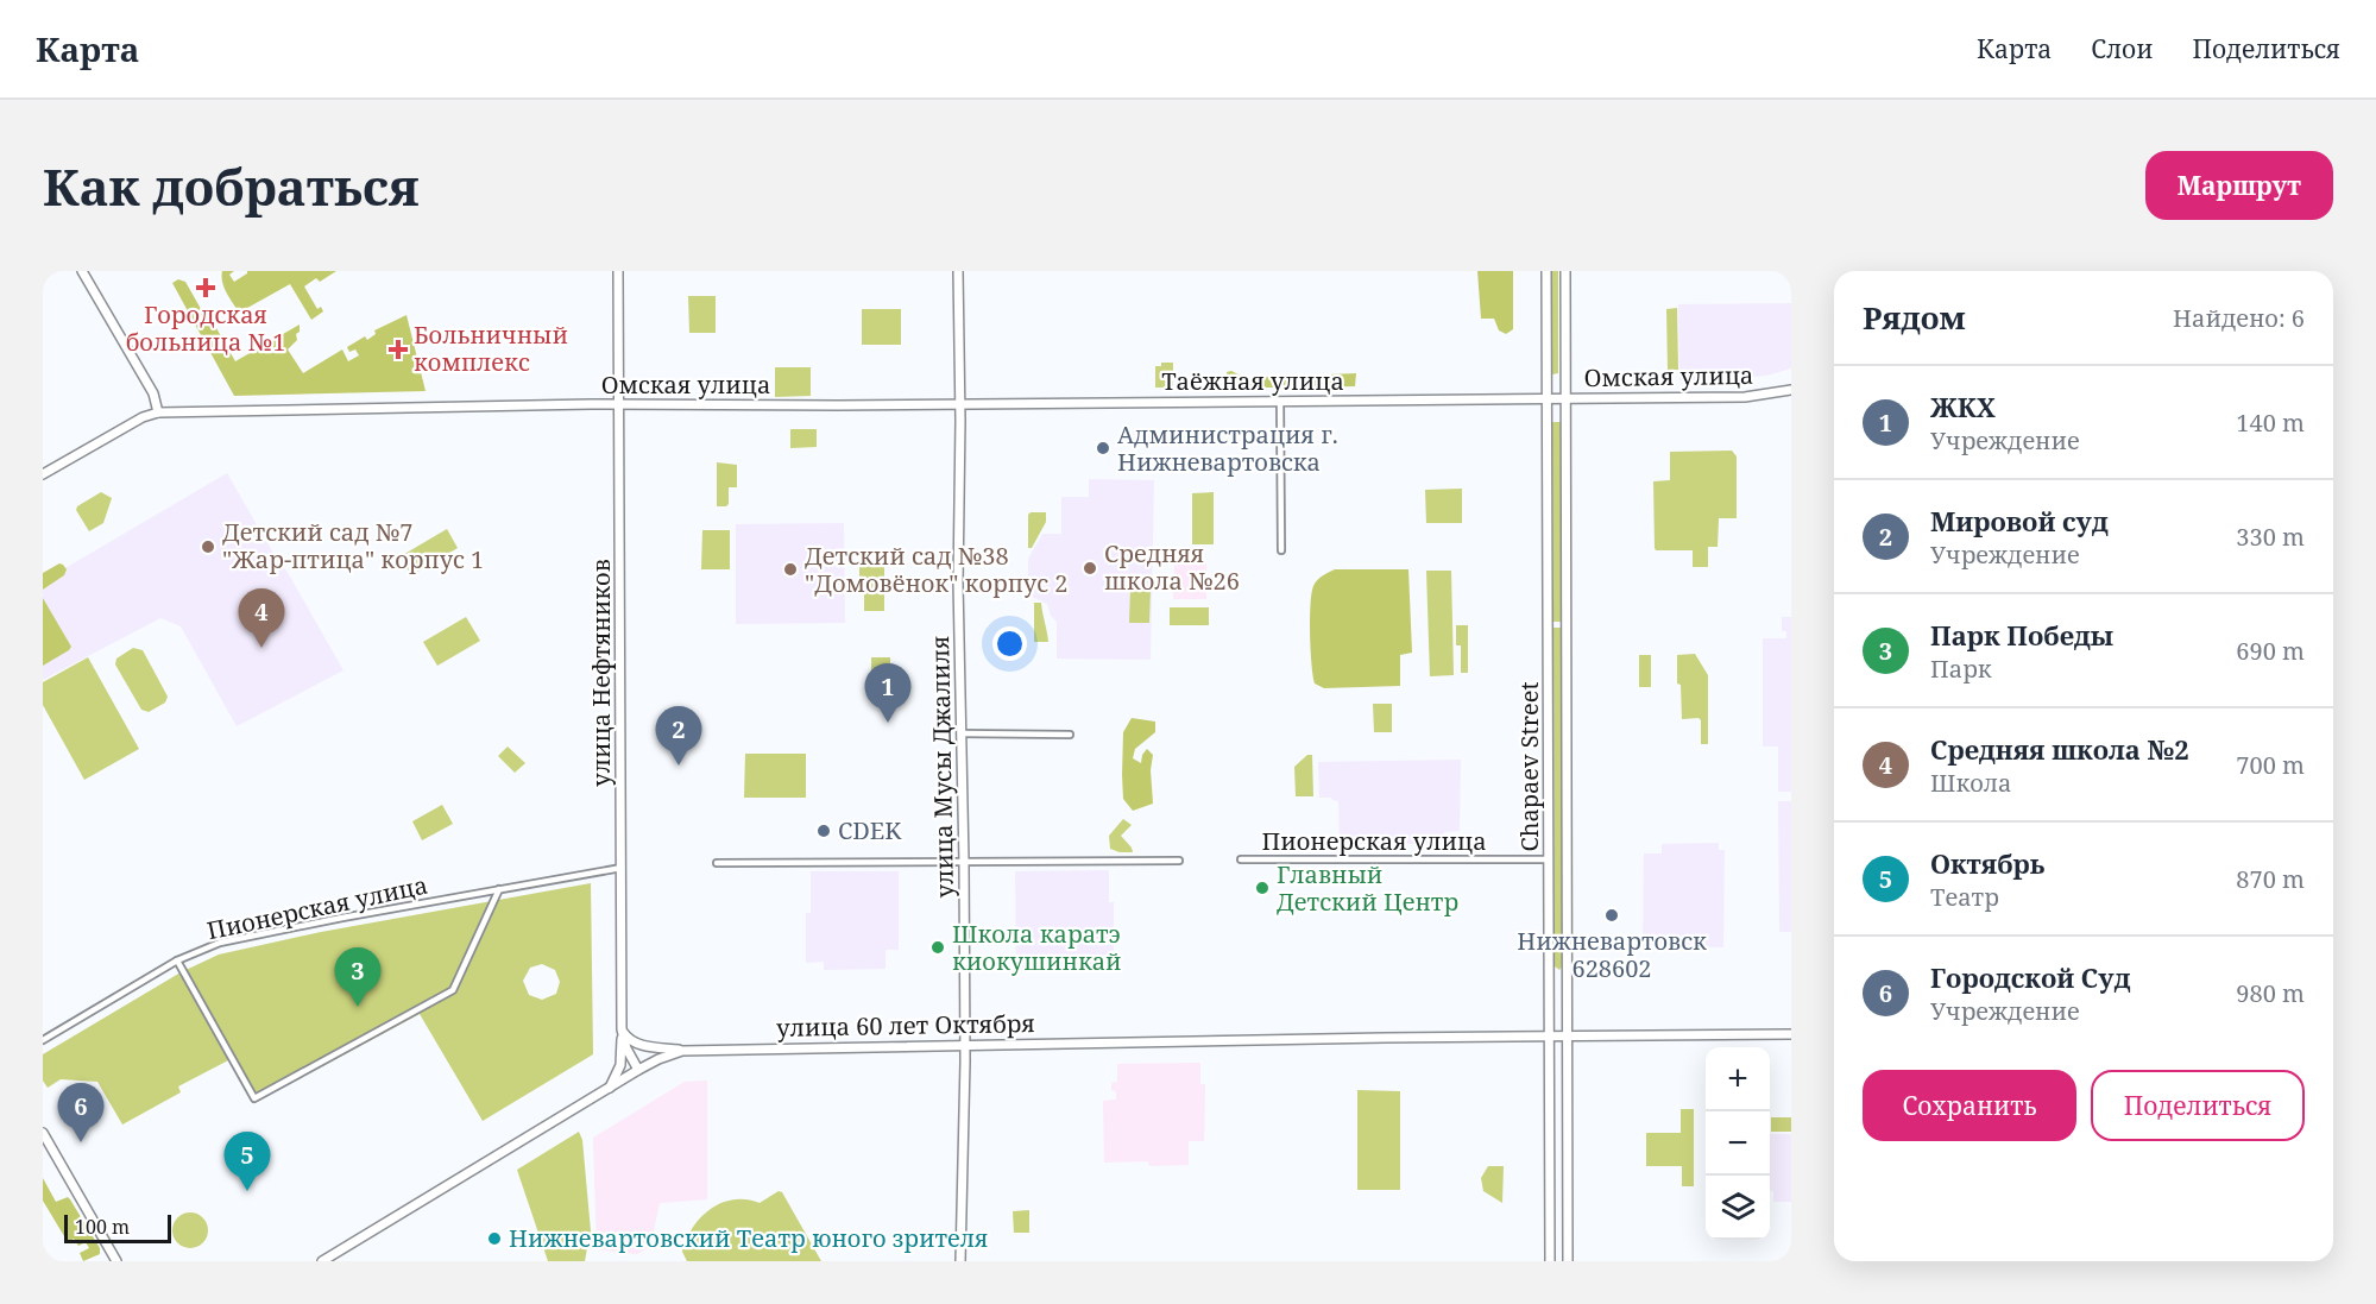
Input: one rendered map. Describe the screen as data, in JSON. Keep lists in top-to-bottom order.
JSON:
{
  "streets": {
    "main road": [
      "Омская улица",
      "Таёжная улица",
      "улица Нефтяников",
      "улица Мусы Джалиля",
      "Chapaev Street",
      "улица 60 лет Октября"
    ],
    "street": ["Пионерская улица"]
  },
  "crossings": [
    ["Омская улица", "Таёжная улица"],
    ["Омская улица", "улица Нефтяников"],
    ["Омская улица", "улица Мусы Джалиля"],
    ["Омская улица", "Chapaev Street"],
    ["Таёжная улица", "улица Мусы Джалиля"],
    ["Таёжная улица", "Chapaev Street"],
    ["улица Нефтяников", "Пионерская улица"],
    ["улица Нефтяников", "улица 60 лет Октября"],
    ["улица Мусы Джалиля", "улица 60 лет Октября"],
    ["Chapaev Street", "Пионерская улица"],
    ["Chapaev Street", "улица 60 лет Октября"]
  ],
  "places": {
    "health": ["Городская больница №1", "Больничный комплекс"],
    "other": [
      "Администрация г. Нижневартовска",
      "Детский сад №7 \"Жар-птица\" корпус 1",
      "Средняя школа №26",
      "Детский сад №38 \"Домовёнок\" корпус 2",
      "CDEK",
      "Главный Детский Центр",
      "Нижневартовск 628602",
      "Школа каратэ киокушинкай",
      "Нижневартовский Театр юного зрителя"
    ]
  },
  "scale_bar": "100 m",
  "page": {
    "header": "Карта",
    "nav": ["Карта", "Слои", "Поделиться"],
    "buttons": [
      "Маршрут",
      ["Сохранить", "Поделиться"]
    ],
    "title": "Как добраться",
    "heading": ["Рядом", "Найдено: 6"],
    "list": [
      {
        "mark": "1",
        "name": "ЖКХ",
        "note": "Учреждение",
        "value": "140 m"
      },
      {
        "mark": "2",
        "name": "Мировой суд",
        "note": "Учреждение",
        "value": "330 m"
      },
      {
        "mark": "3",
        "name": "Парк Победы",
        "note": "Парк",
        "value": "690 m"
      },
      {
        "mark": "4",
        "name": "Средняя школа №2",
        "note": "Школа",
        "value": "700 m"
      },
      {
        "mark": "5",
        "name": "Октябрь",
        "note": "Театр",
        "value": "870 m"
      },
      {
        "mark": "6",
        "name": "Городской Суд",
        "note": "Учреждение",
        "value": "980 m"
      }
    ],
    "pins": [
      "4",
      "1",
      "2",
      "3",
      "6",
      "5"
    ],
    "map_buttons": ["+", "−"],
    "scale": "100 m"
  }
}
